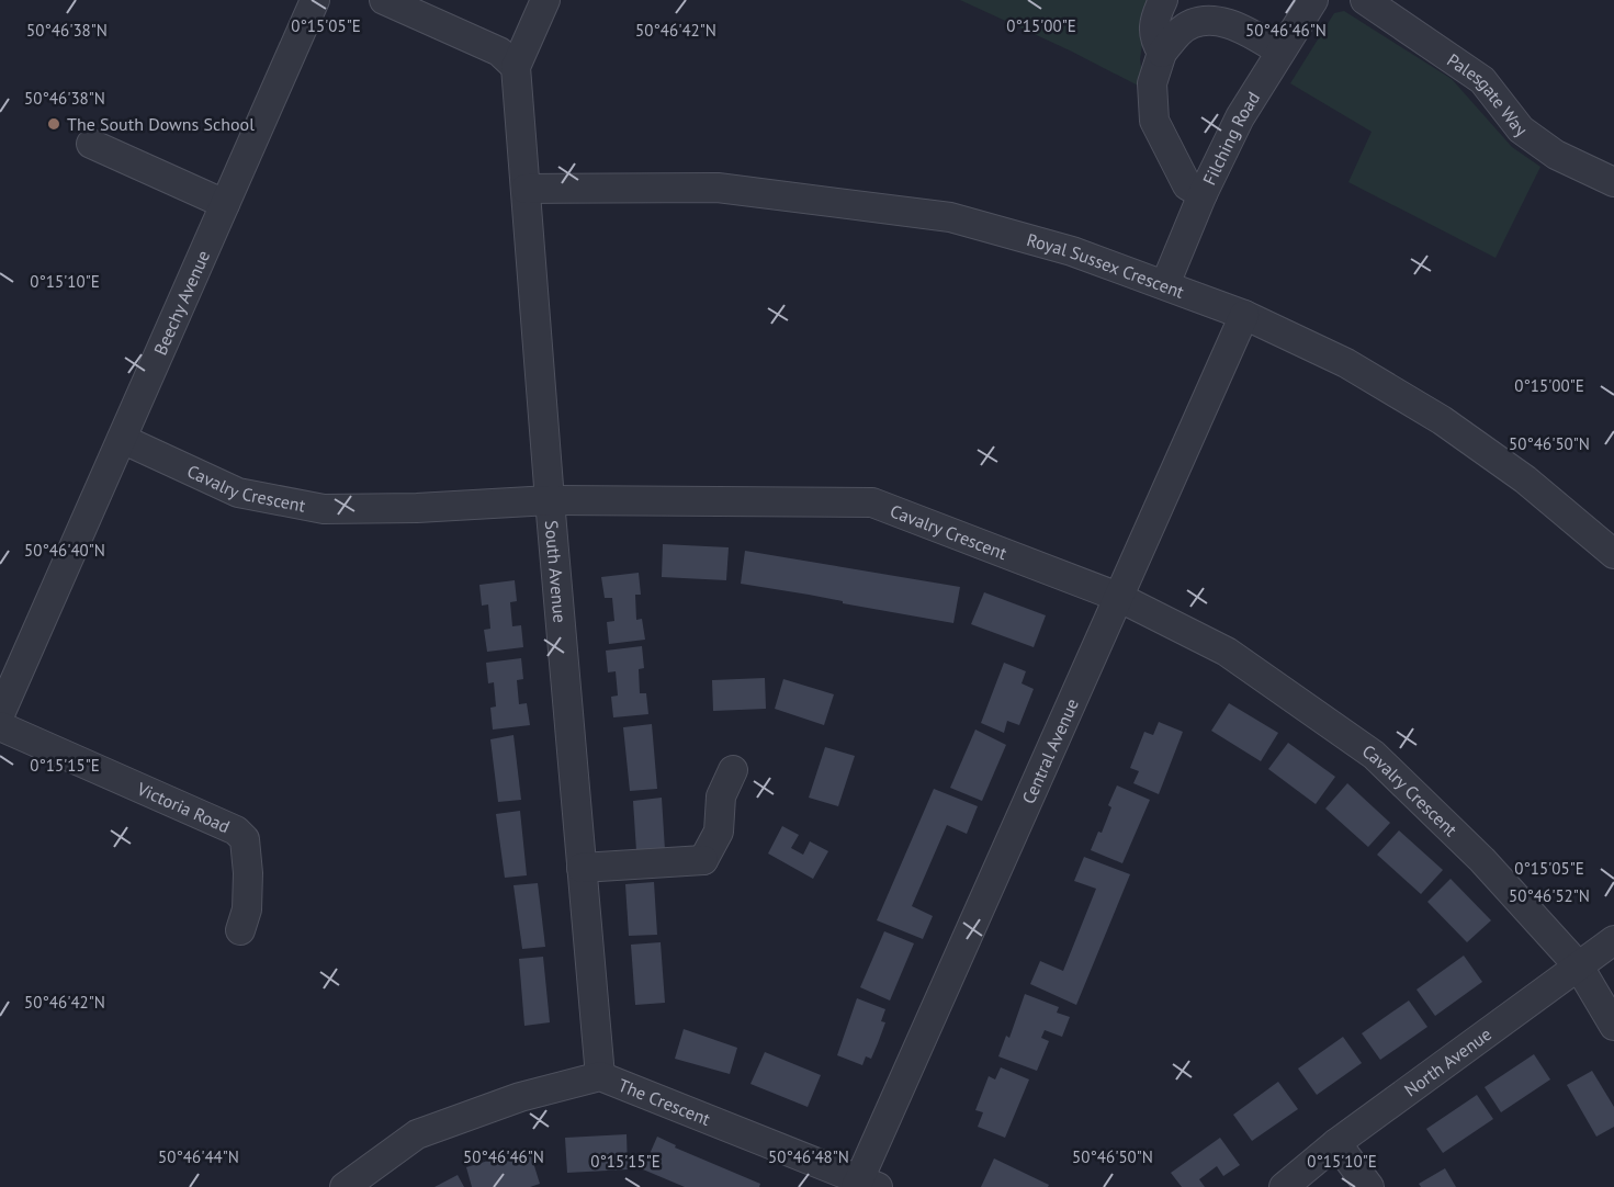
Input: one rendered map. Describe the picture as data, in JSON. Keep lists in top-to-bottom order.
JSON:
{
  "streets": {
    "street": [
      "Palesgate Way",
      "Filching Road",
      "Royal Sussex Crescent",
      "Beechy Avenue",
      "Cavalry Crescent",
      "South Avenue",
      "Central Avenue",
      "Victoria Road",
      "North Avenue",
      "The Crescent"
    ]
  },
  "crossings": [
    ["Filching Road", "Royal Sussex Crescent"],
    ["Royal Sussex Crescent", "South Avenue"],
    ["Royal Sussex Crescent", "Central Avenue"],
    ["Beechy Avenue", "Cavalry Crescent"],
    ["Cavalry Crescent", "South Avenue"],
    ["Cavalry Crescent", "Central Avenue"],
    ["Cavalry Crescent", "North Avenue"],
    ["South Avenue", "The Crescent"],
    ["Central Avenue", "The Crescent"]
  ],
  "places": ["The South Downs School"],
  "coordinates": [
    "0°15'05\"E",
    "0°15'00\"E",
    "50°46'38\"N",
    "50°46'42\"N",
    "50°46'46\"N",
    "0°15'10\"E",
    "50°46'50\"N",
    "50°46'40\"N",
    "0°15'15\"E",
    "50°46'52\"N",
    "50°46'44\"N",
    "50°46'48\"N"
  ]
}
